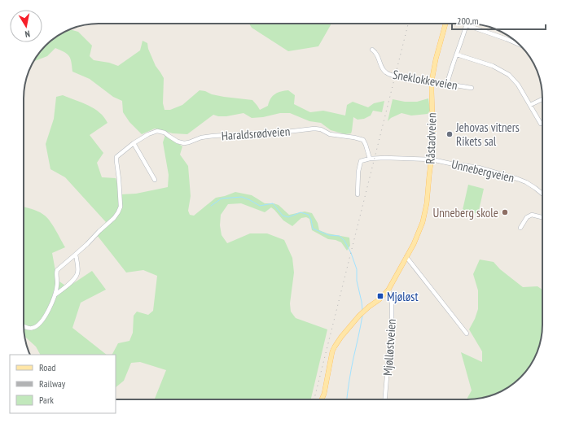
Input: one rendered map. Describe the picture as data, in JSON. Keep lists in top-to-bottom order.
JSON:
{
  "streets": {
    "main road": ["Råstadveien"],
    "street": [
      "Sneklokkeveien",
      "Haraldsrødveien",
      "Unnebergveien",
      "Mjølløstveien"
    ]
  },
  "crossings": [
    ["Sneklokkeveien", "Råstadveien"],
    ["Råstadveien", "Unnebergveien"],
    ["Råstadveien", "Mjølløstveien"]
  ],
  "places": {
    "other": ["Jehovas vitners Rikets sal", "Unneberg skole"],
    "transit": ["Mjøløst"]
  },
  "legend": ["Road", "Railway", "Park"],
  "scale_bar": "200 m",
  "north": "bottom"
}
